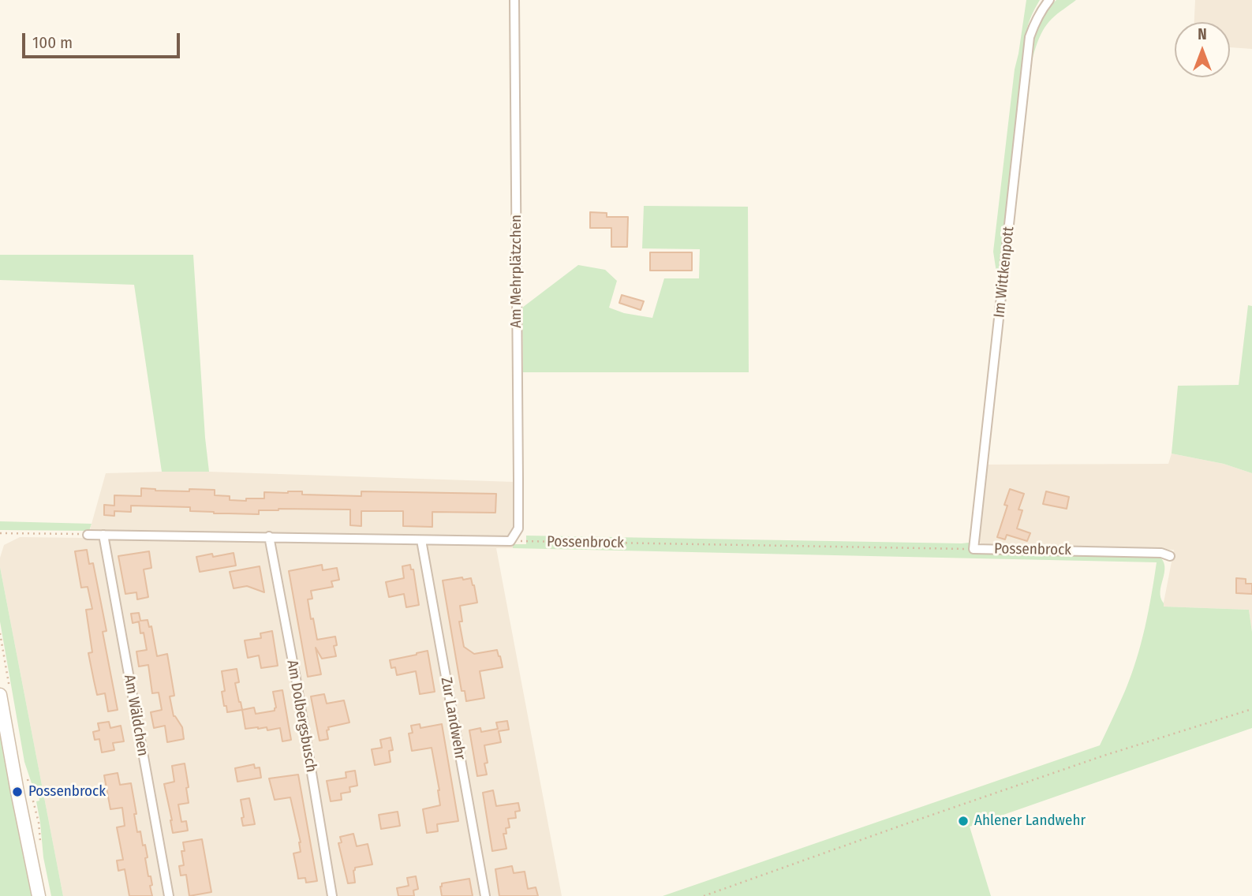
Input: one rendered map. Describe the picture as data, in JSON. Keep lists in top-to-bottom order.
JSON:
{
  "streets": {
    "street": [
      "Am Mehrplätzchen",
      "Im Wittkenpott",
      "Possenbrock",
      "Am Wäldchen",
      "Am Dolbergsbusch",
      "Zur Landwehr"
    ]
  },
  "crossings": [
    ["Am Mehrplätzchen", "Possenbrock"],
    ["Im Wittkenpott", "Possenbrock"]
  ],
  "places": ["Possenbrock", "Ahlener Landwehr"],
  "scale_bar": "100 m",
  "north": "top"
}
